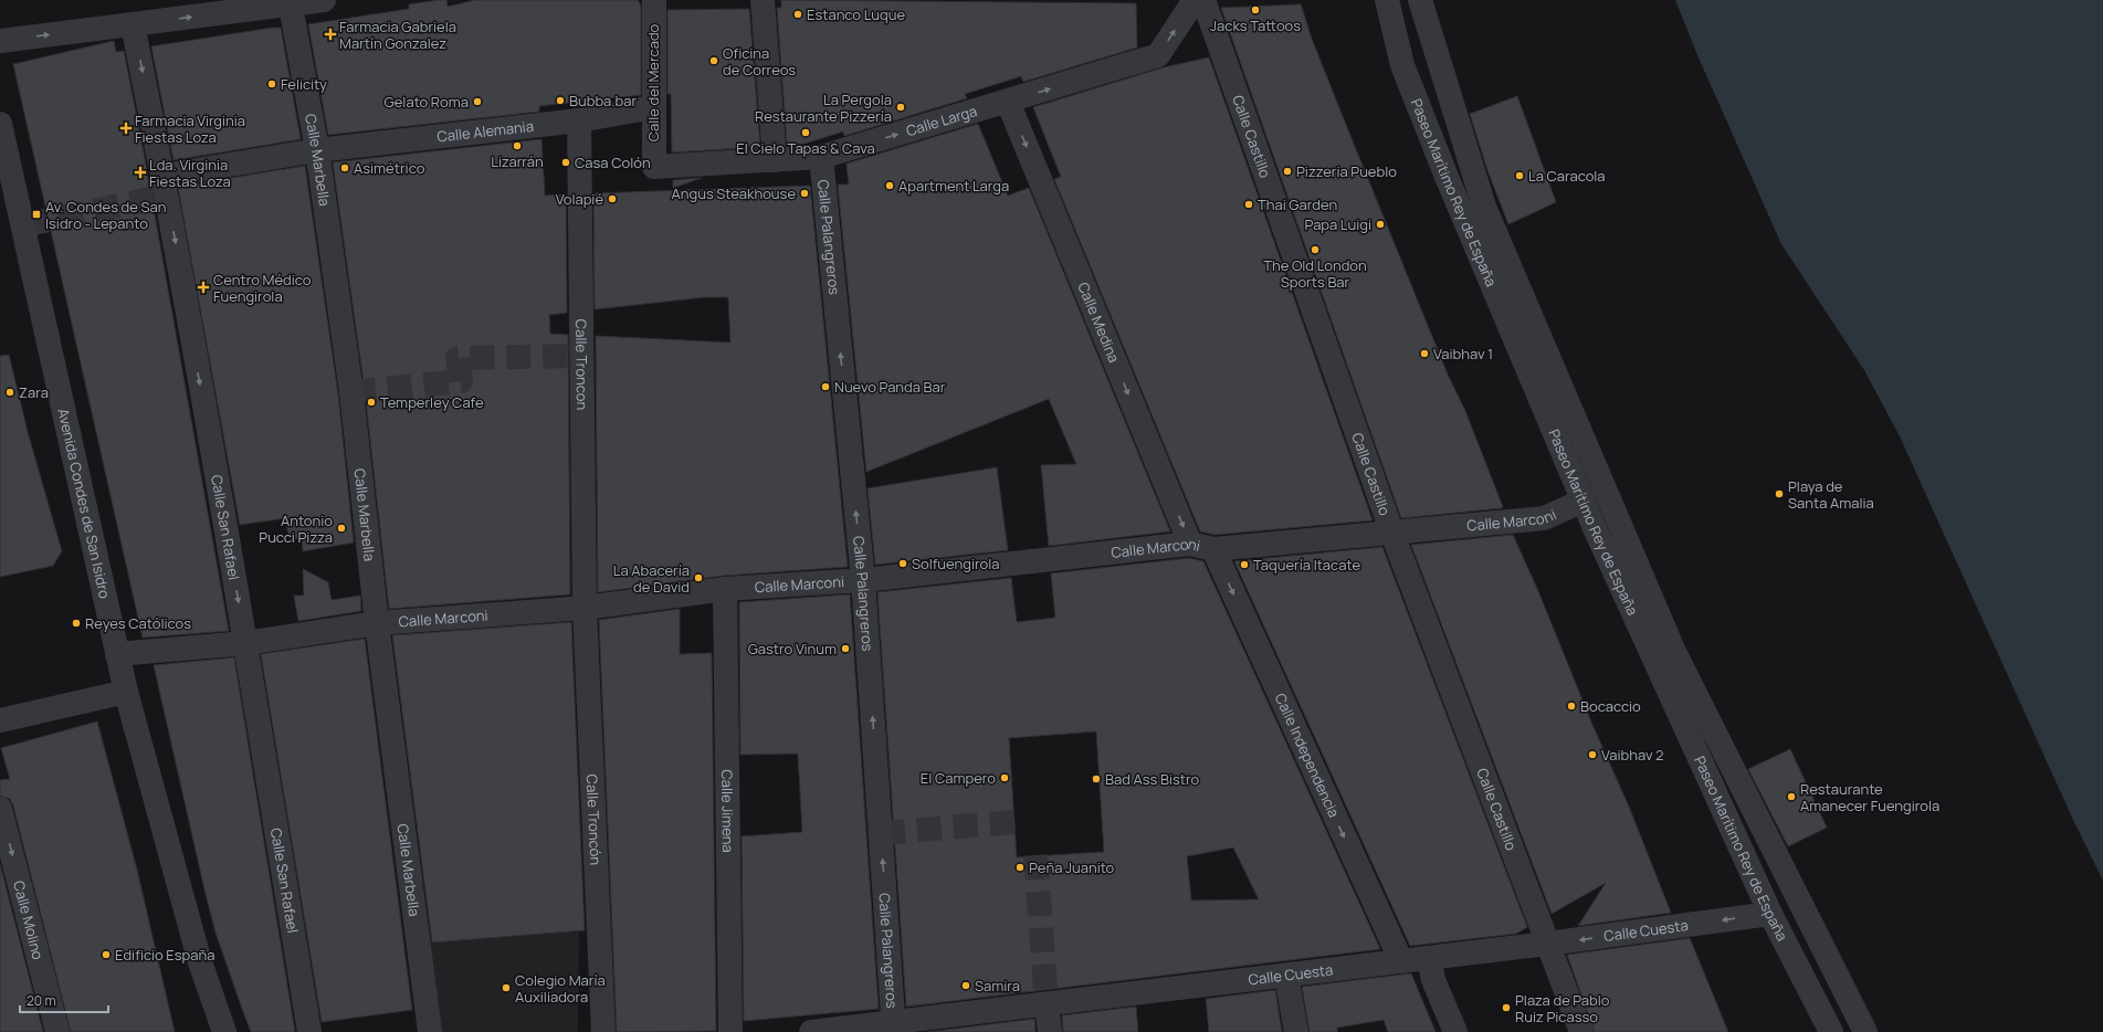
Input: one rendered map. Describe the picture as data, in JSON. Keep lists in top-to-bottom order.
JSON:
{
  "streets": {
    "street": [
      "Calle del Mercado",
      "Calle Larga",
      "Calle Alemania",
      "Calle Castillo",
      "Calle Marbella",
      "Paseo Marítimo Rey de España",
      "Calle Palangreros",
      "Calle Medina",
      "Calle Troncon",
      "Avenida Condes de San Isidro",
      "Calle Marconi",
      "Calle San Rafael",
      "Calle Independencia",
      "Calle Jimena",
      "Calle Troncón",
      "Calle Molino",
      "Calle Cuesta"
    ]
  },
  "crossings": [
    ["Calle del Mercado", "Calle Larga"],
    ["Calle del Mercado", "Calle Alemania"],
    ["Calle Larga", "Calle Palangreros"],
    ["Calle Larga", "Calle Medina"],
    ["Calle Alemania", "Calle Marbella"],
    ["Calle Alemania", "Calle Troncon"],
    ["Calle Alemania", "Calle San Rafael"],
    ["Calle Castillo", "Calle Marconi"],
    ["Calle Castillo", "Calle Cuesta"],
    ["Calle Marbella", "Calle Marconi"],
    ["Paseo Marítimo Rey de España", "Calle Marconi"],
    ["Paseo Marítimo Rey de España", "Calle Cuesta"],
    ["Calle Palangreros", "Calle Marconi"],
    ["Calle Palangreros", "Calle Cuesta"],
    ["Calle Medina", "Calle Marconi"],
    ["Calle Troncon", "Calle Marconi"],
    ["Calle Troncon", "Calle Troncón"],
    ["Avenida Condes de San Isidro", "Calle Marconi"],
    ["Calle Marconi", "Calle San Rafael"],
    ["Calle Marconi", "Calle Independencia"],
    ["Calle Marconi", "Calle Jimena"],
    ["Calle Marconi", "Calle Troncón"],
    ["Calle Independencia", "Calle Cuesta"]
  ],
  "one_way": [
    "Calle Larga",
    "Calle Palangreros",
    "Calle Medina",
    "Calle San Rafael",
    "Calle Independencia",
    "Calle Molino"
  ],
  "places": {
    "other": [
      "Jacks Tattoos",
      "Estanco Luque",
      "Oficina de Correos",
      "Felicity",
      "Bubba.bar",
      "Gelato Roma",
      "La Pergola Restaurante Pizzería",
      "El Cielo Tapas & Cava",
      "Lizarrán",
      "Casa Colón",
      "Asimétrico",
      "Pizzeria Pueblo",
      "La Caracola",
      "Apartment Larga",
      "Angus Steakhouse",
      "Volapié",
      "Thai Garden",
      "Papa Luigi",
      "The Old London Sports Bar",
      "Vaibhav 1",
      "Nuevo Panda Bar",
      "Zara",
      "Temperley Cafe",
      "Playa de Santa Amalia",
      "Antonio Pucci Pizza",
      "Solfuengirola",
      "Taquería Itacate",
      "La Abacería de David",
      "Reyes Católicos",
      "Gastro Vinum",
      "Bocaccio",
      "Vaibhav 2",
      "El Campero",
      "Bad Ass Bistro",
      "Restaurante Amanecer Fuengirola",
      "Peña Juanito",
      "Edificio España",
      "Samira",
      "Colegio María Auxiliadora",
      "Plaza de Pablo Ruiz Picasso"
    ],
    "health": [
      "Farmacia Gabriela Martín Gonzalez",
      "Farmacia Virginia Fiestas Loza",
      "Lda. Virginia Fiestas Loza",
      "Centro Médico Fuengirola"
    ],
    "transit": ["Av. Condes de San Isidro - Lepanto"]
  },
  "scale_bar": "20 m"
}
